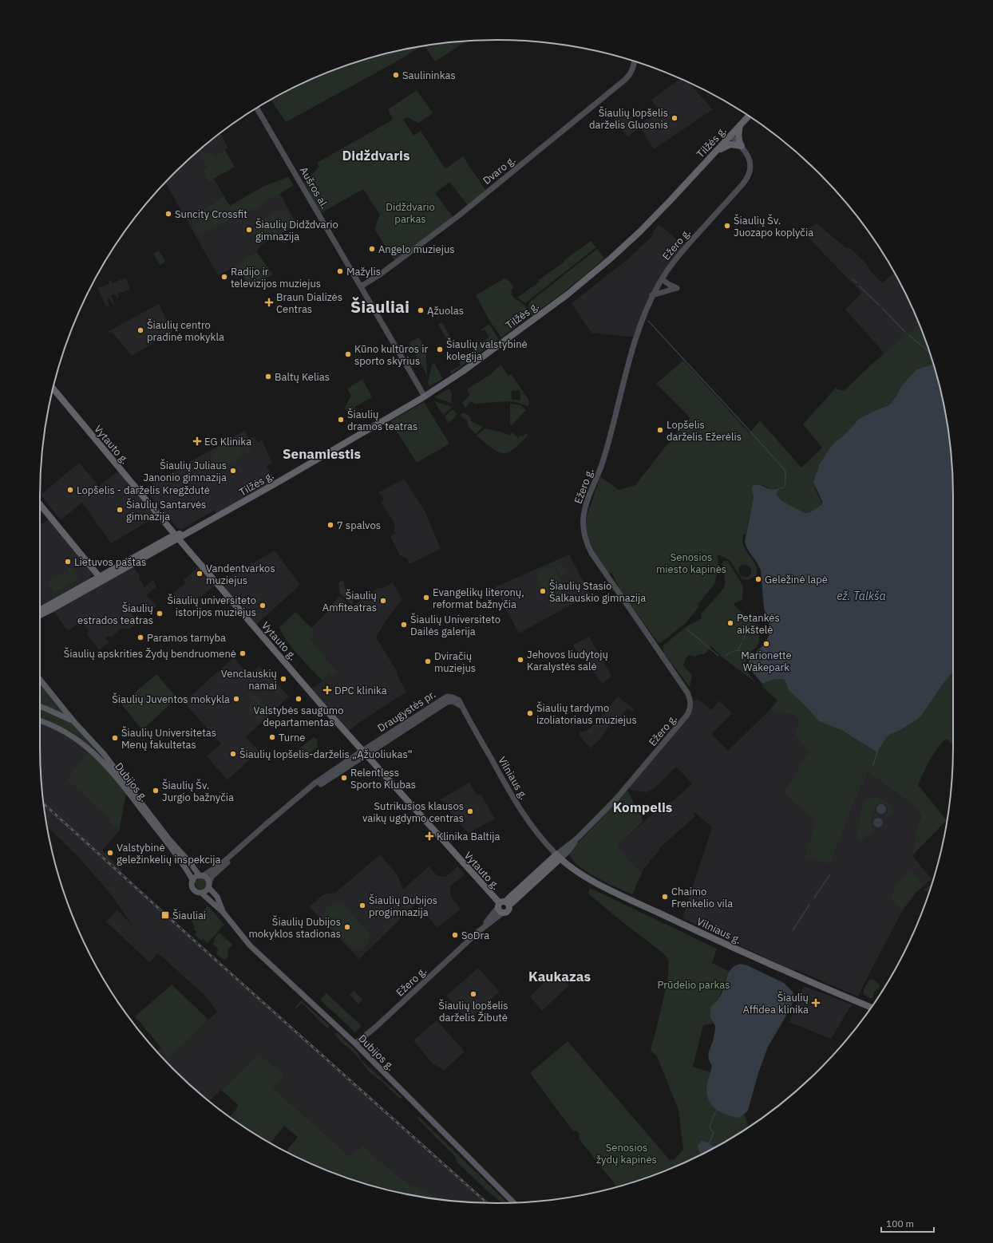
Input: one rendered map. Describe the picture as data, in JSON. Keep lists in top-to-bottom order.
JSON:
{
  "streets": {
    "highway": [
      "Tilžės g.",
      "Ežero g.",
      "Vytauto g.",
      "Vilniaus g."
    ],
    "main road": [
      "Dvaro g.",
      "Aušros al.",
      "Draugystės pr.",
      "Dubijos g."
    ]
  },
  "crossings": [
    ["Tilžės g.", "Aušros al."],
    ["Tilžės g.", "Ežero g."],
    ["Tilžės g.", "Vytauto g."],
    ["Dvaro g.", "Aušros al."],
    ["Ežero g.", "Vytauto g."],
    ["Ežero g.", "Vilniaus g."],
    ["Ežero g.", "Dubijos g."],
    ["Vytauto g.", "Draugystės pr."],
    ["Draugystės pr.", "Vilniaus g."],
    ["Draugystės pr.", "Dubijos g."]
  ],
  "districts": [
    "Didždvaris",
    "Šiauliai",
    "Senamiestis",
    "Kompelis",
    "Kaukazas"
  ],
  "water": ["ež. Talkša"],
  "parks": [
    "Didždvario parkas",
    "Senosios miesto kapinės",
    "Prūdelio parkas",
    "Senosios žydų kapinės"
  ],
  "places": {
    "other": [
      "Saulininkas",
      "Šiaulių lopšelis darželis Gluosnis",
      "Suncity Crossfit",
      "Šiaulių Šv. Juozapo koplyčia",
      "Šiaulių Didždvario gimnazija",
      "Angelo muziejus",
      "Mažylis",
      "Radijo ir televizijos muziejus",
      "Ąžuolas",
      "Šiaulių centro pradinė mokykla",
      "Šiaulių valstybinė kolegija",
      "Kūno kultūros ir sporto skyrius",
      "Baltų Kelias",
      "Šiaulių dramos teatras",
      "Lopšelis darželis Ežerėlis",
      "Šiaulių Juliaus Janonio gimnazija",
      "Lopšelis - darželis Kregždutė",
      "Šiaulių Santarvės gimnazija",
      "7 spalvos",
      "Lietuvos paštas",
      "Vandentvarkos muziejus",
      "Geležinė lapė",
      "Šiaulių Stasio Šalkauskio gimnazija",
      "Evangelikų literonų, reformat bažnyčia",
      "Šiaulių Amfiteatras",
      "Šiaulių universiteto istorijos muziejus",
      "Šiaulių estrados teatras",
      "Petankės aikštelė",
      "Šiaulių Universiteto Dailės galerija",
      "Paramos tarnyba",
      "Marionette Wakepark",
      "Šiaulių apskrities Žydų bendruomenė",
      "Jehovos liudytojų Karalystės salė",
      "Dviračių muziejus",
      "Venclauskių namai",
      "Šiaulių Juventos mokykla",
      "Valstybės saugumo departamentas",
      "Šiaulių tardymo izoliatoriaus muziejus",
      "Turne",
      "Šiaulių Universitetas Menų fakultetas",
      "Šiaulių lopšelis-darželis „Ąžuoliukas“",
      "Relentless Sporto Klubas",
      "Šiaulių Šv. Jurgio bažnyčia",
      "Sutrikusios klausos vaikų ugdymo centras",
      "Valstybinė geležinkelių inspekcija",
      "Chaimo Frenkelio vila",
      "Šiaulių Dubijos progimnazija",
      "Šiaulių Dubijos mokyklos stadionas",
      "SoDra",
      "Šiaulių lopšelis darželis Žibutė"
    ],
    "health": [
      "Braun Dializės Centras",
      "EG Klinika",
      "DPC klinika",
      "Klinika Baltija",
      "Šiaulių Affidea klinika"
    ],
    "transit": ["Šiauliai"]
  },
  "scale_bar": "100 m"
}
